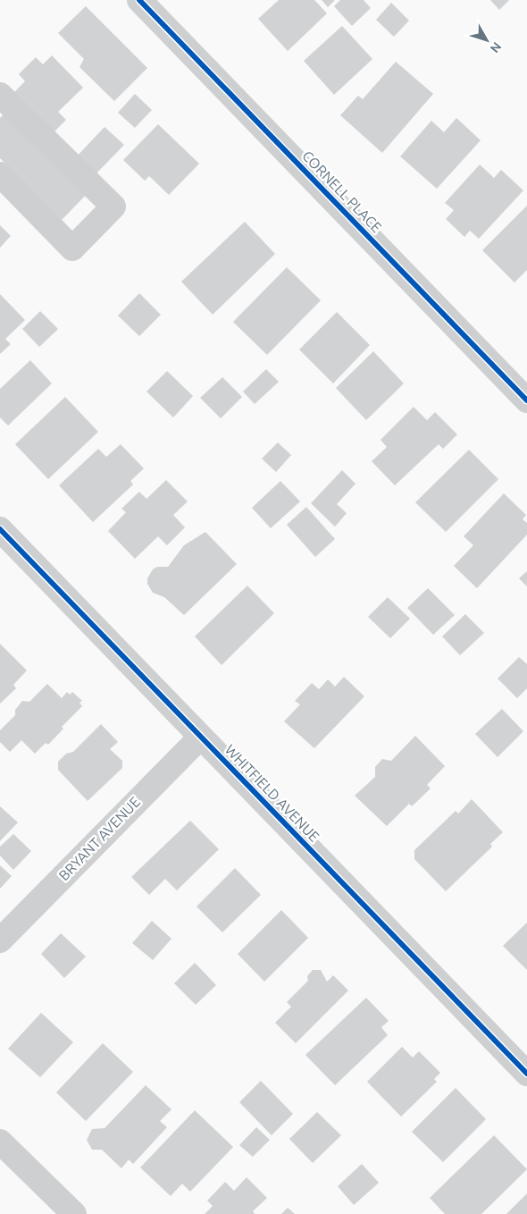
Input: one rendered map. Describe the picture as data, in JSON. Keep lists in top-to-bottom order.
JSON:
{
  "streets": {
    "street": ["CORNELL PLACE", "WHITFIELD AVENUE", "BRYANT AVENUE"]
  },
  "crossings": [
    ["WHITFIELD AVENUE", "BRYANT AVENUE"]
  ],
  "north": "bottom right"
}
